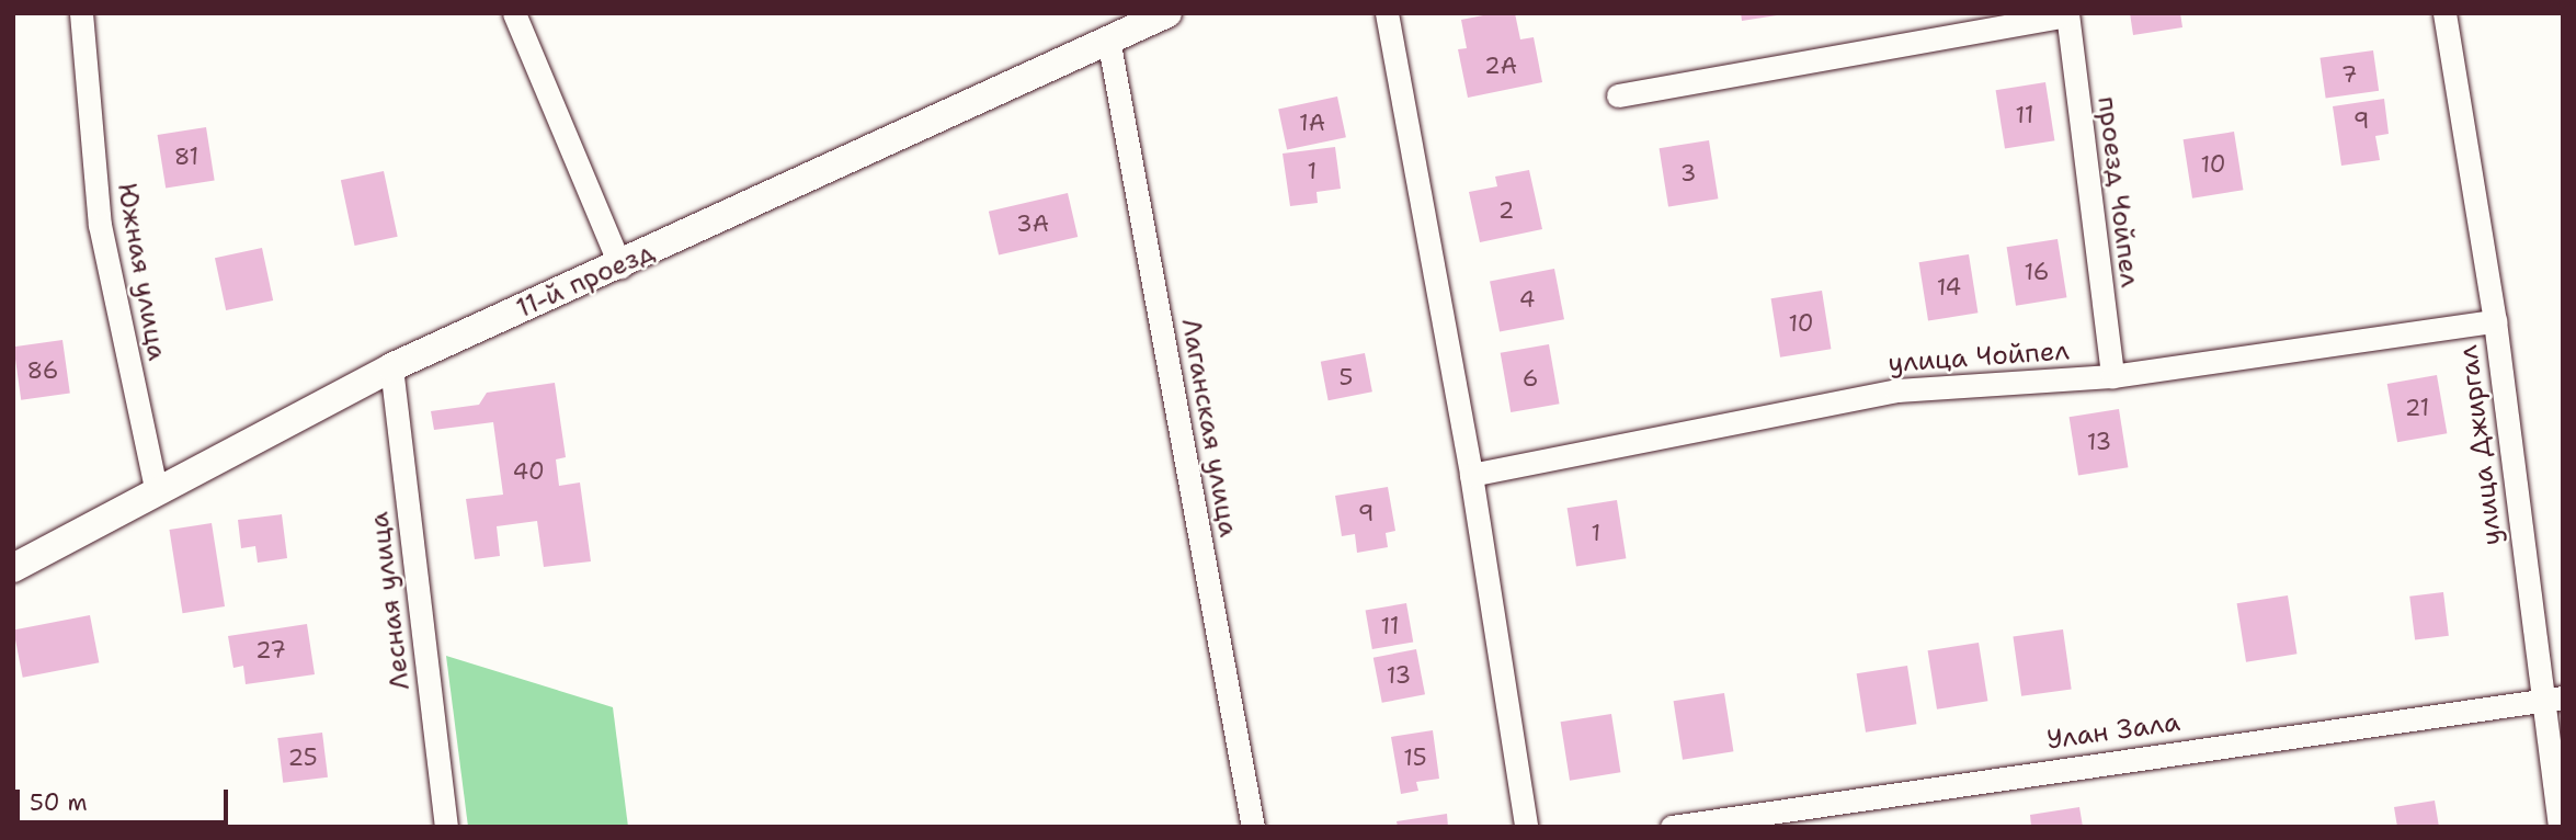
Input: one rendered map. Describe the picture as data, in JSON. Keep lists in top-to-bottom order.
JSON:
{
  "streets": {
    "street": [
      "проезд Чойпел",
      "Южная улица",
      "11-й проезд",
      "улица Чойпел",
      "Лаганская улица",
      "улица Джиргал",
      "Лесная улица",
      "Улан Зала"
    ]
  },
  "crossings": [
    ["проезд Чойпел", "улица Чойпел"],
    ["Южная улица", "11-й проезд"],
    ["11-й проезд", "Лаганская улица"],
    ["11-й проезд", "Лесная улица"],
    ["улица Чойпел", "улица Джиргал"],
    ["улица Джиргал", "Улан Зала"]
  ],
  "house_numbers": [
    "2А",
    "7",
    "11",
    "9",
    "1А",
    "81",
    "10",
    "1",
    "3",
    "2",
    "3А",
    "16",
    "14",
    "4",
    "10",
    "86",
    "5",
    "6",
    "21",
    "13",
    "40",
    "9",
    "1",
    "11",
    "27",
    "13",
    "25",
    "15"
  ],
  "scale_bar": "50 m"
}
